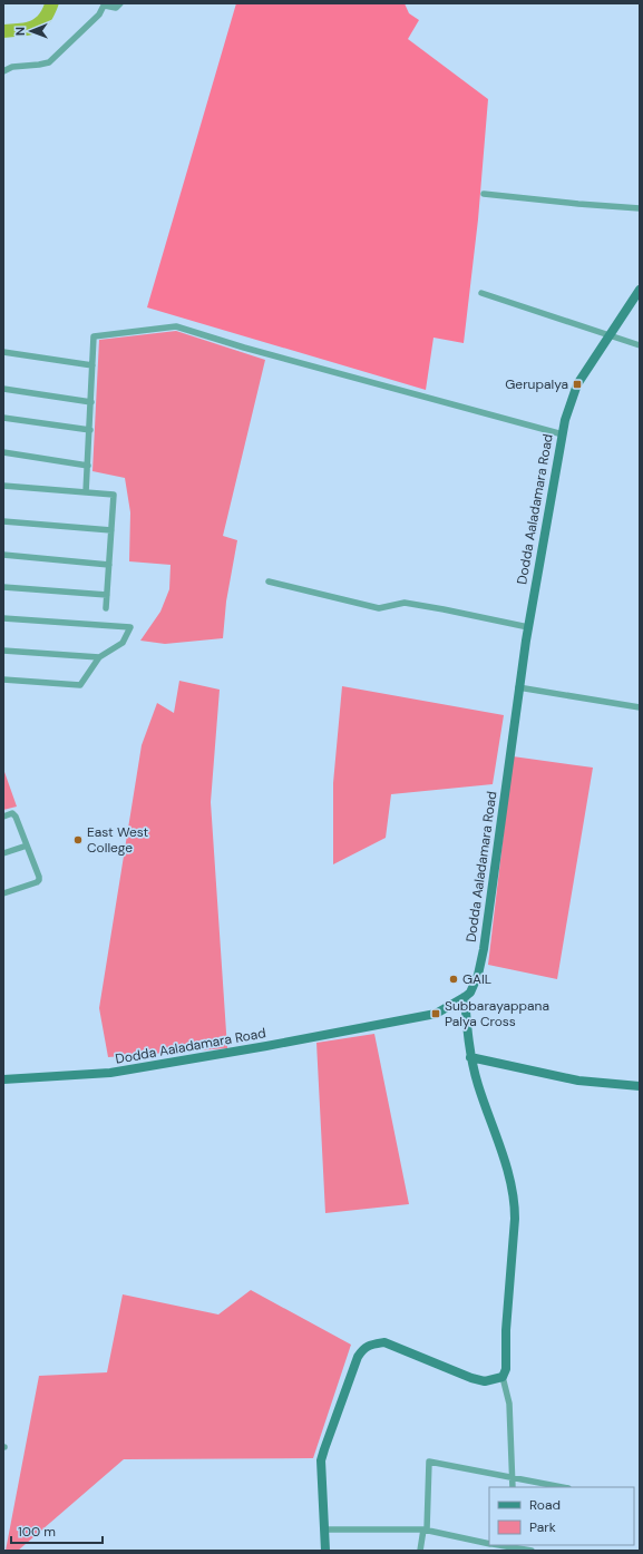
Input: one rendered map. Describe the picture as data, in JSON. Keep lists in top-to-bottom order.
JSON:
{
  "streets": {
    "main road": ["Dodda Aaladamara Road"]
  },
  "places": {
    "transit": ["Gerupalya", "Subbarayappana Palya Cross"],
    "other": ["East West College", "GAIL"]
  },
  "legend": ["Road", "Park"],
  "scale_bar": "100 m",
  "north": "left"
}
